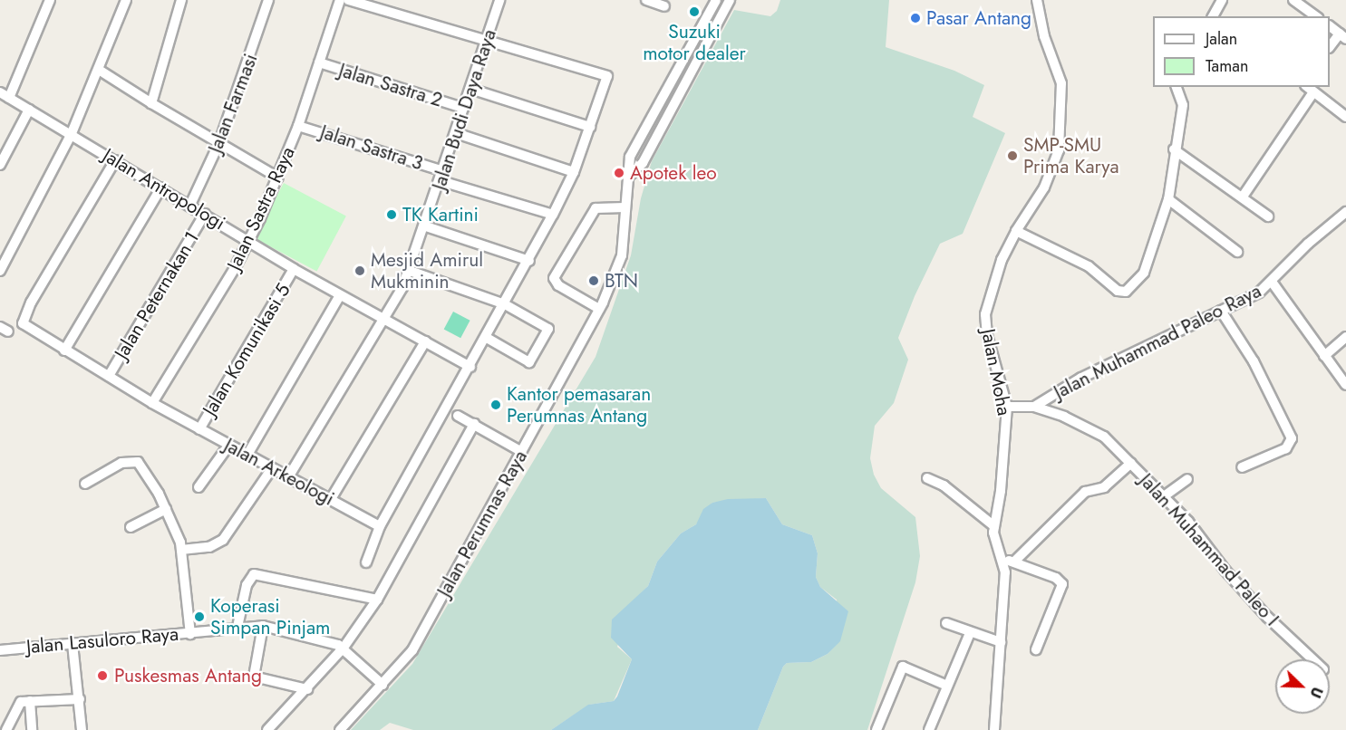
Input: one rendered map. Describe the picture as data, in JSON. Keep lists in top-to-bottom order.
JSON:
{
  "streets": {
    "street": [
      "Jalan Sastra 2",
      "Jalan Farmasi",
      "Jalan Budi Daya Raya",
      "Jalan Sastra 3",
      "Jalan Antropologi",
      "Jalan Sastra Raya",
      "Jalan Peternakan 1",
      "Jalan Muhammad Paleo Raya",
      "Jalan Komunikasi 5",
      "Jalan Moha",
      "Jalan Arkeologi",
      "Jalan Perumnas Raya",
      "Jalan Muhammad Paleo I",
      "Jalan Lasuloro Raya"
    ]
  },
  "crossings": [
    ["Jalan Sastra 2", "Jalan Budi Daya Raya"],
    ["Jalan Sastra 2", "Jalan Sastra Raya"],
    ["Jalan Farmasi", "Jalan Antropologi"],
    ["Jalan Budi Daya Raya", "Jalan Sastra 3"],
    ["Jalan Budi Daya Raya", "Jalan Antropologi"],
    ["Jalan Budi Daya Raya", "Jalan Arkeologi"],
    ["Jalan Sastra 3", "Jalan Sastra Raya"],
    ["Jalan Antropologi", "Jalan Sastra Raya"],
    ["Jalan Antropologi", "Jalan Peternakan 1"],
    ["Jalan Antropologi", "Jalan Komunikasi 5"],
    ["Jalan Antropologi", "Jalan Arkeologi"],
    ["Jalan Sastra Raya", "Jalan Arkeologi"],
    ["Jalan Peternakan 1", "Jalan Arkeologi"],
    ["Jalan Muhammad Paleo Raya", "Jalan Moha"],
    ["Jalan Muhammad Paleo Raya", "Jalan Muhammad Paleo I"],
    ["Jalan Komunikasi 5", "Jalan Arkeologi"],
    ["Jalan Perumnas Raya", "Jalan Lasuloro Raya"]
  ],
  "places": [
    "Suzuki motor dealer",
    "Pasar Antang",
    "SMP-SMU Prima Karya",
    "Apotek leo",
    "TK Kartini",
    "Mesjid Amirul Mukminin",
    "BTN",
    "Kantor pemasaran Perumnas Antang",
    "Koperasi Simpan Pinjam",
    "Puskesmas Antang"
  ],
  "legend": ["Jalan", "Taman"],
  "north": "bottom right"
}
